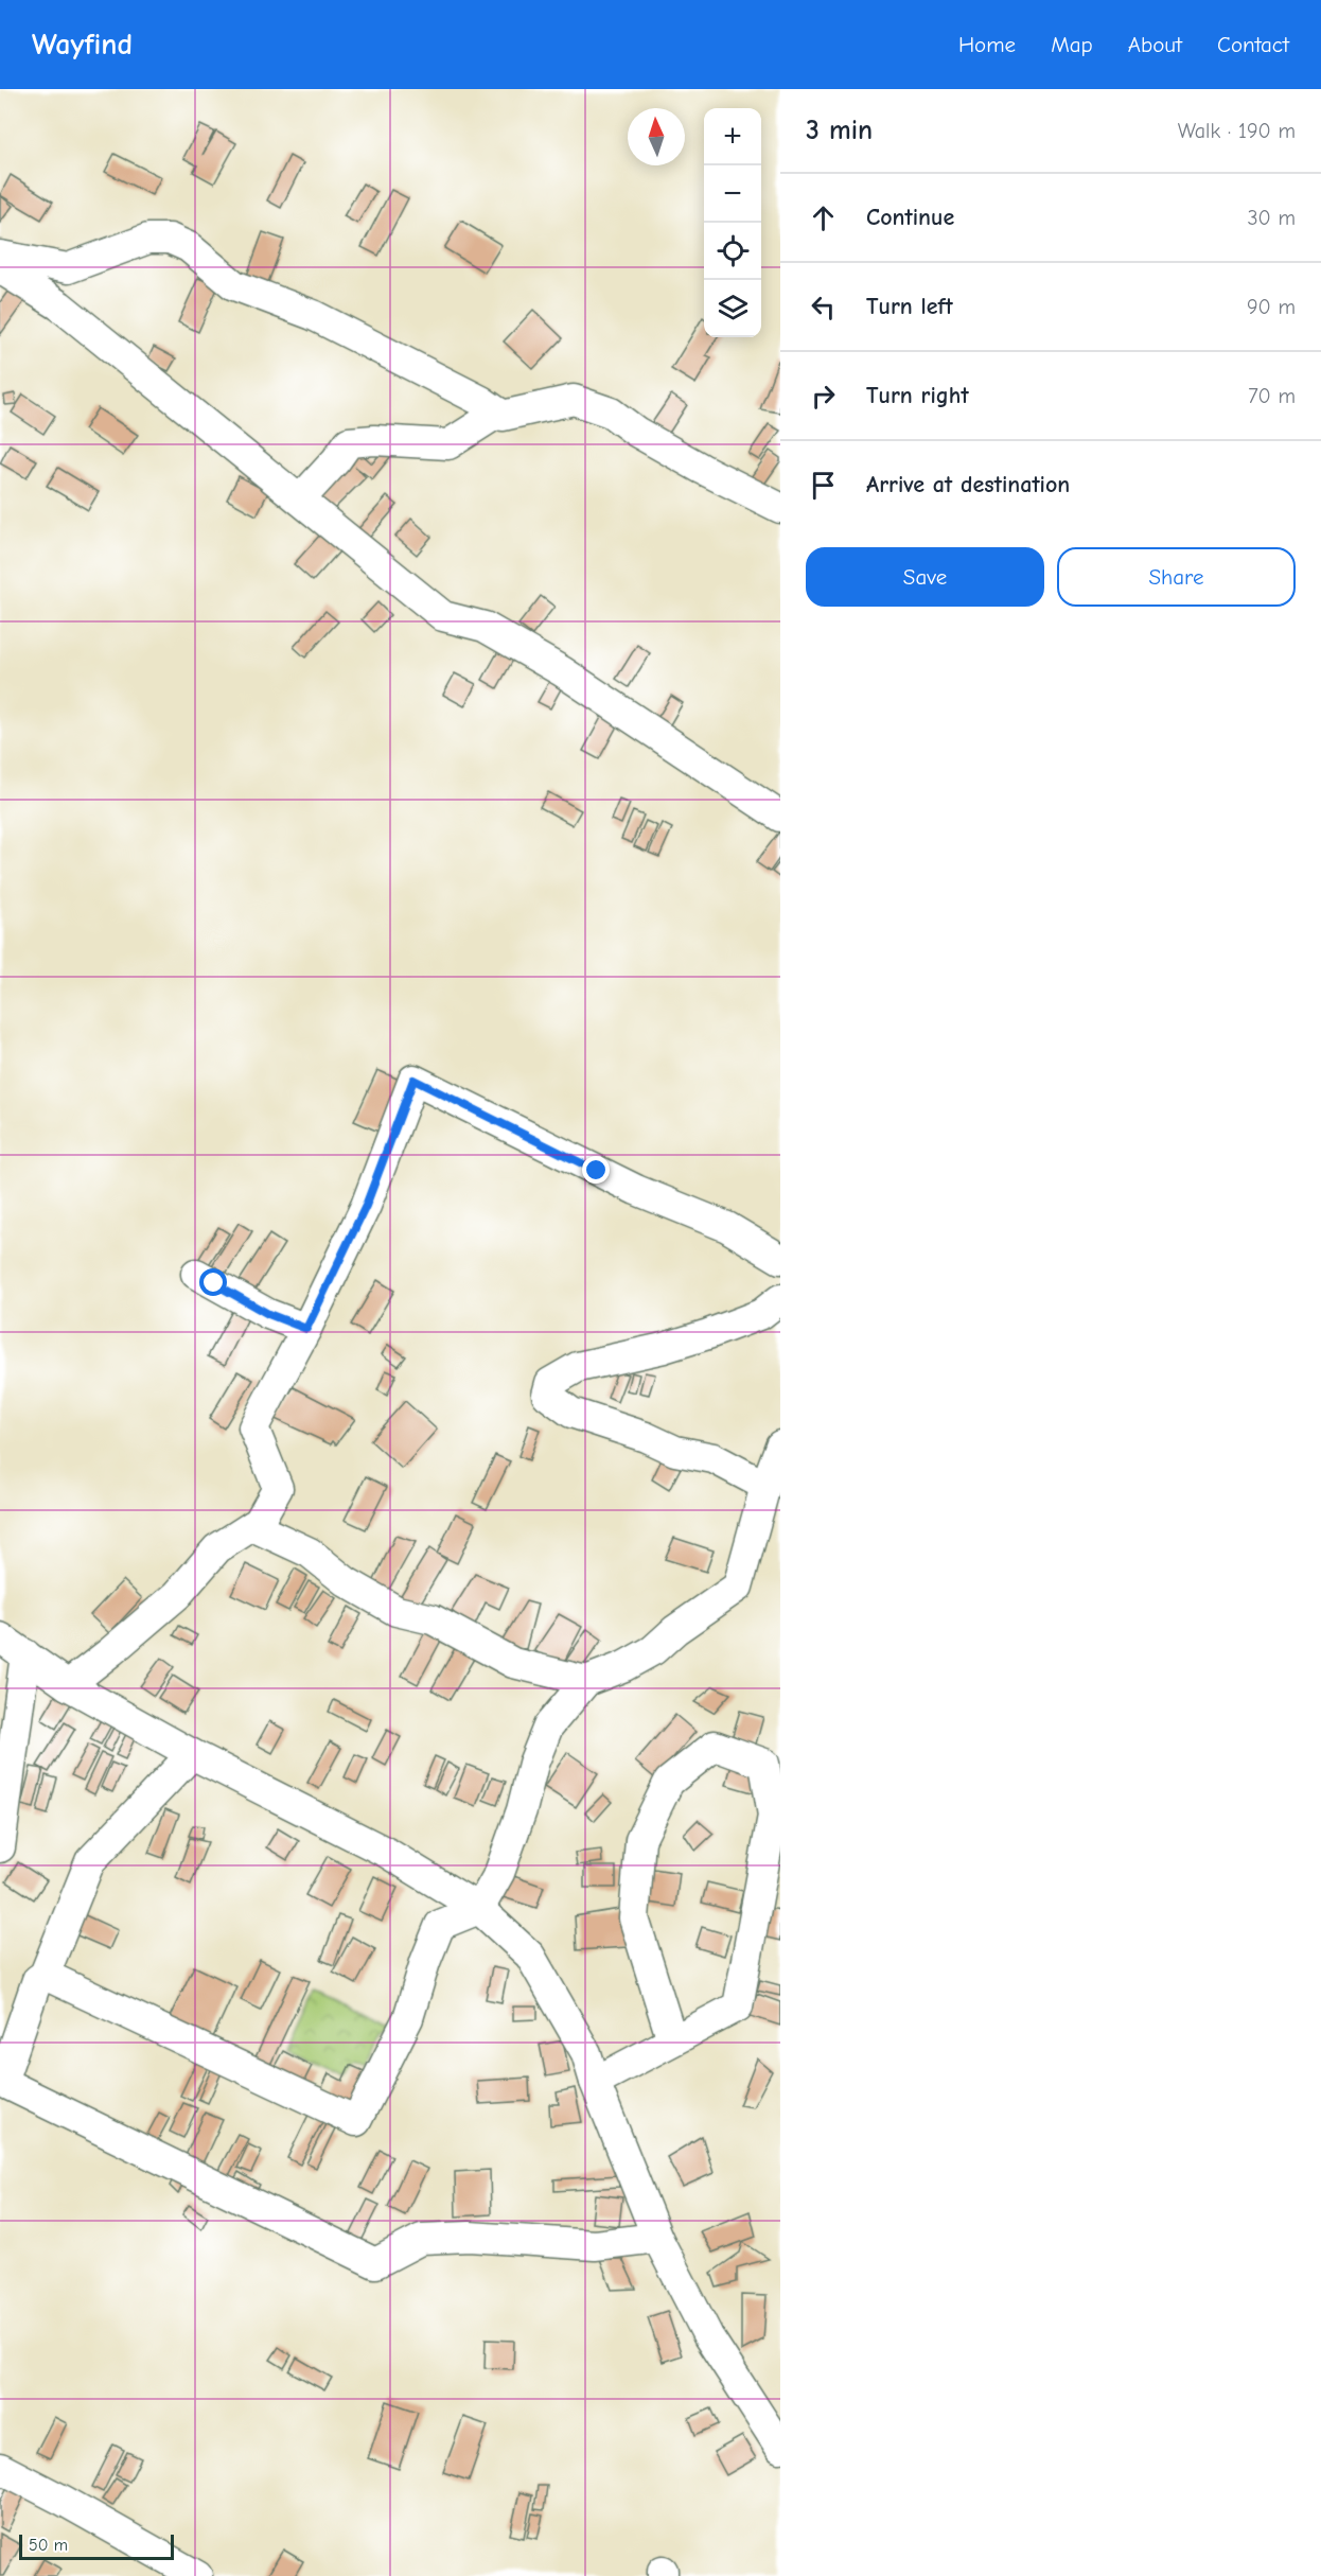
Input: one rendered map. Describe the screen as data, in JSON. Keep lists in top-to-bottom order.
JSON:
{
  "scale_bar": "50 m",
  "north": "top",
  "page": {
    "header": "Wayfind",
    "nav": [
      "Home",
      "Map",
      "About",
      "Contact"
    ],
    "heading": ["3 min", "Walk · 190 m"],
    "map_buttons": ["+", "−"],
    "list": [
      ["Continue", "30 m"],
      ["Turn left", "90 m"],
      ["Turn right", "70 m"],
      "Arrive at destination"
    ],
    "buttons": ["Save", "Share"],
    "scale": "50 m"
  }
}
